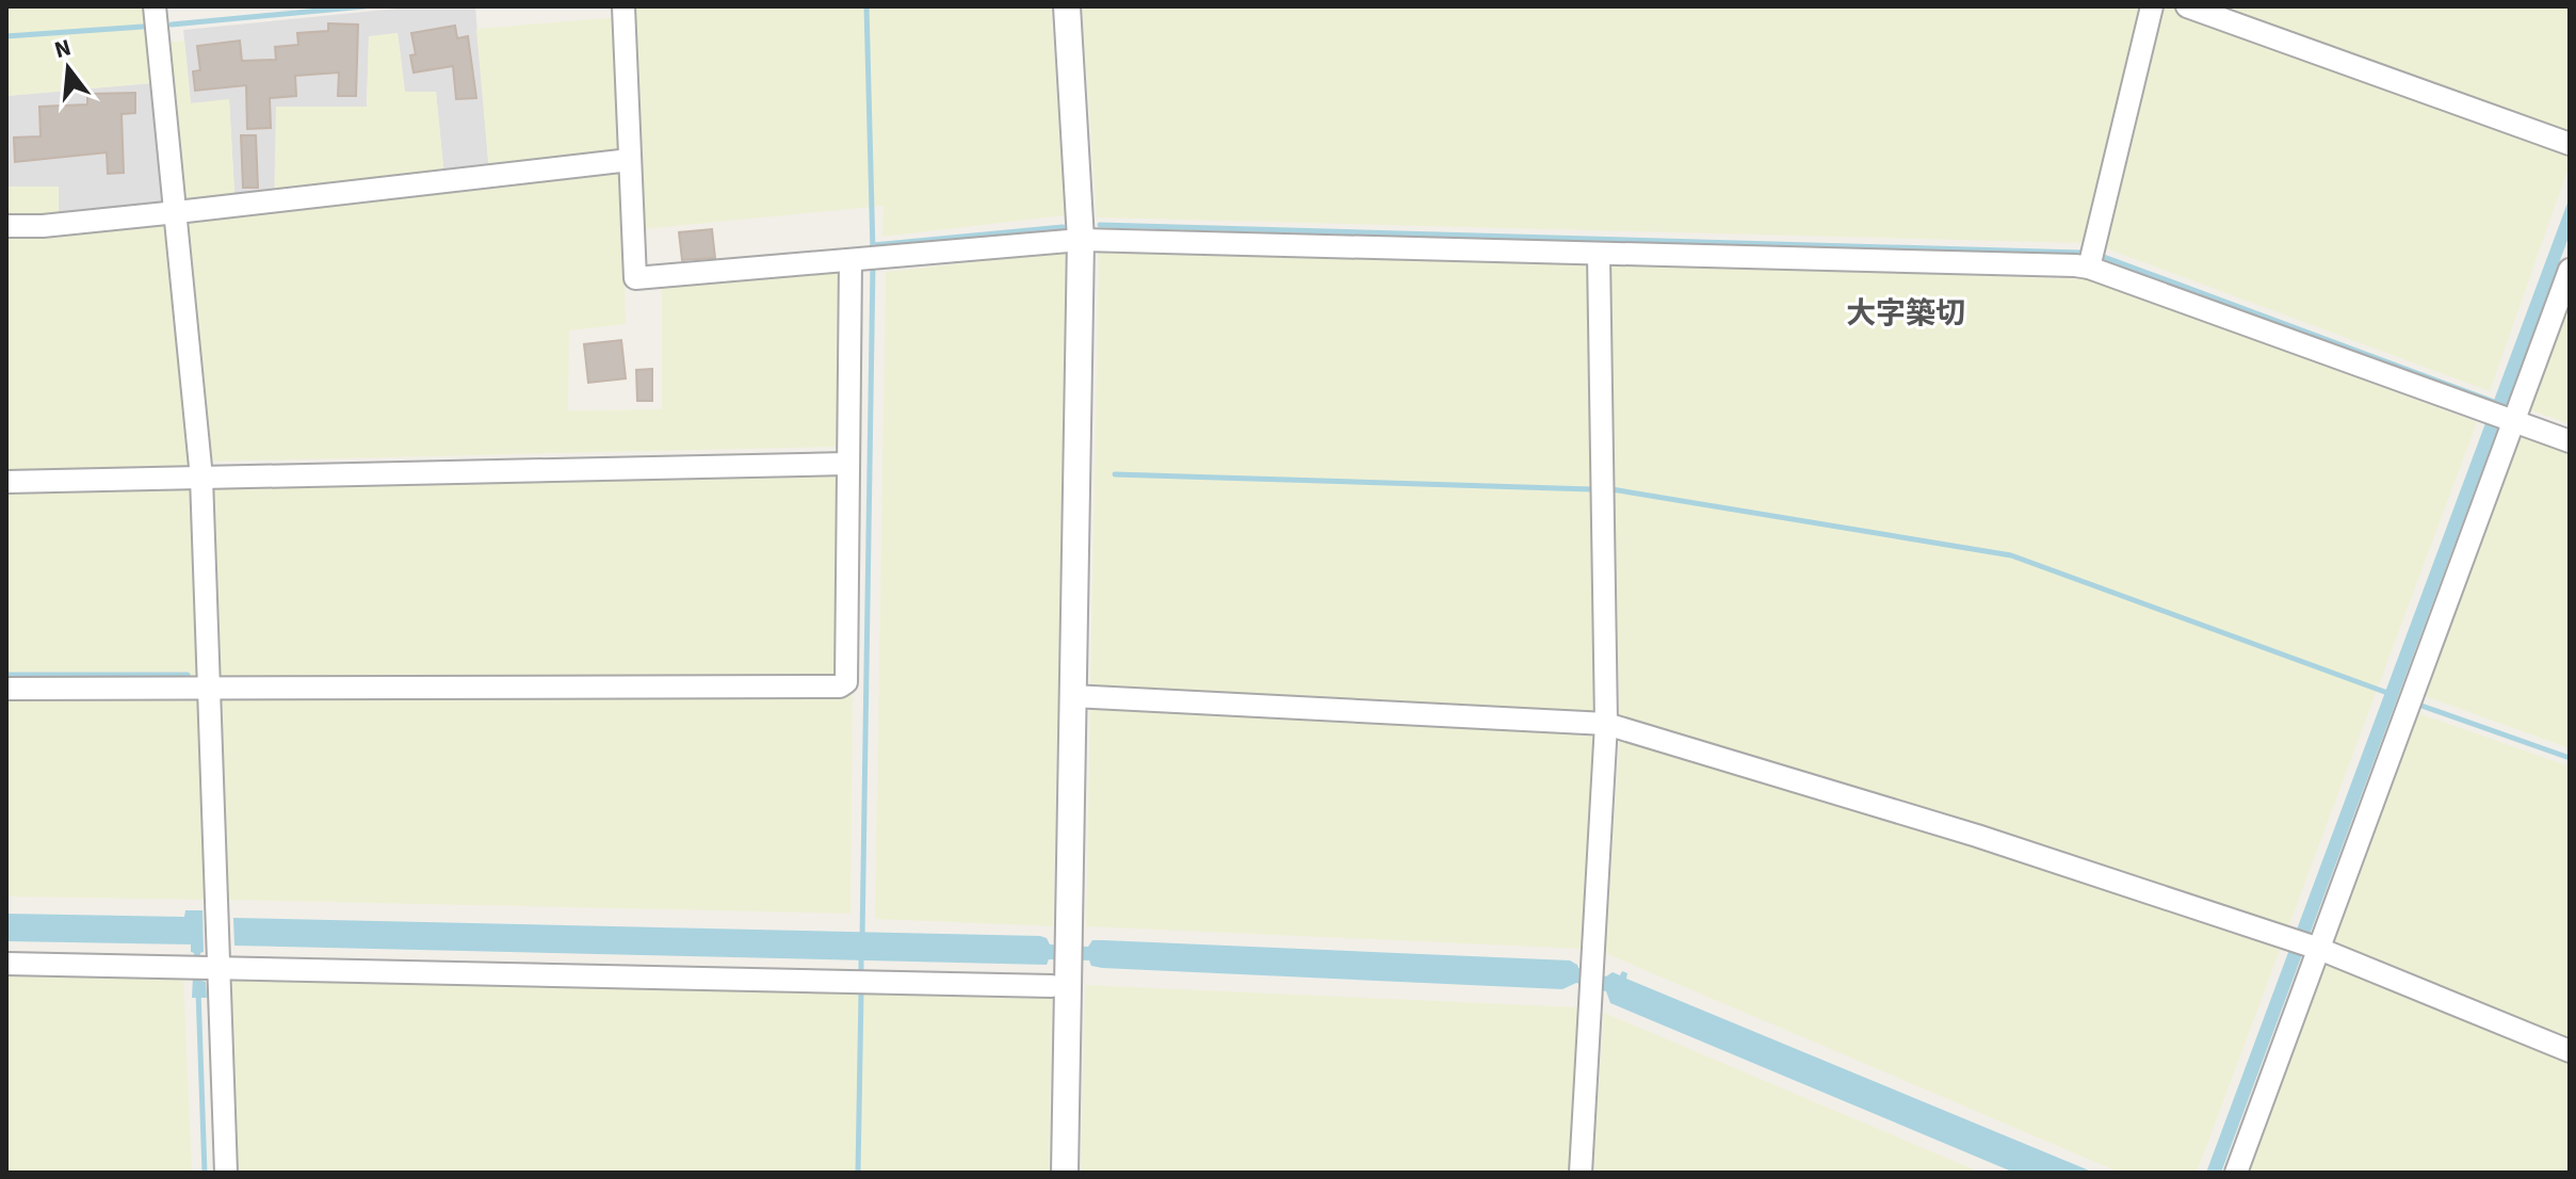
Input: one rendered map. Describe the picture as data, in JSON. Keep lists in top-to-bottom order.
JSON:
{
  "districts": ["大字築切"],
  "north": "top"
}
